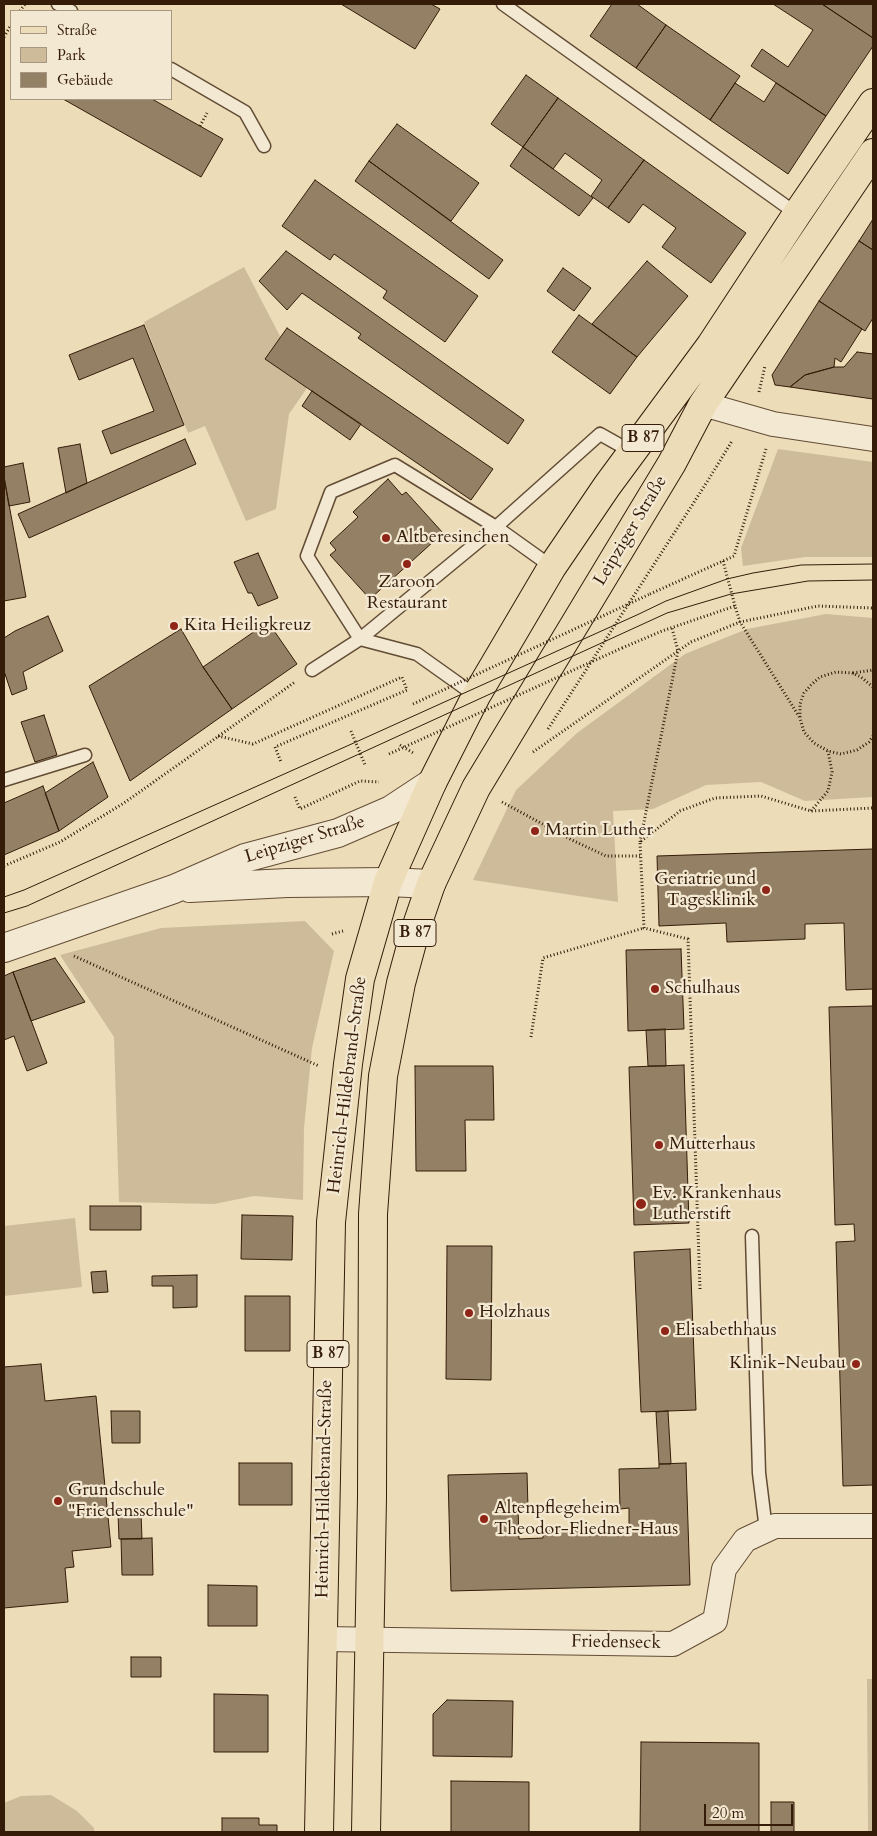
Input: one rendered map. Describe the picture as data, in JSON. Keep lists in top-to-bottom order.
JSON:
{
  "streets": {
    "main road": ["B 87", "Leipziger Straße", "Heinrich-Hildebrand-Straße"],
    "street": ["Friedenseck"]
  },
  "crossings": [
    ["B 87", "Leipziger Straße"],
    ["B 87", "Heinrich-Hildebrand-Straße"],
    ["Leipziger Straße", "Heinrich-Hildebrand-Straße"],
    ["Heinrich-Hildebrand-Straße", "Friedenseck"]
  ],
  "places": [
    "Altberesinchen",
    "Zaroon Restaurant",
    "Kita Heiligkreuz",
    "Martin Luther",
    "Geriatrie und Tagesklinik",
    "Schulhaus",
    "Mutterhaus",
    "Ev. Krankenhaus Lutherstift",
    "Holzhaus",
    "Elisabethhaus",
    "Klinik-Neubau",
    "Grundschule \"Friedensschule\"",
    "Altenpflegeheim Theodor-Fliedner-Haus"
  ],
  "legend": ["Straße", "Park", "Gebäude"],
  "scale_bar": "20 m"
}
